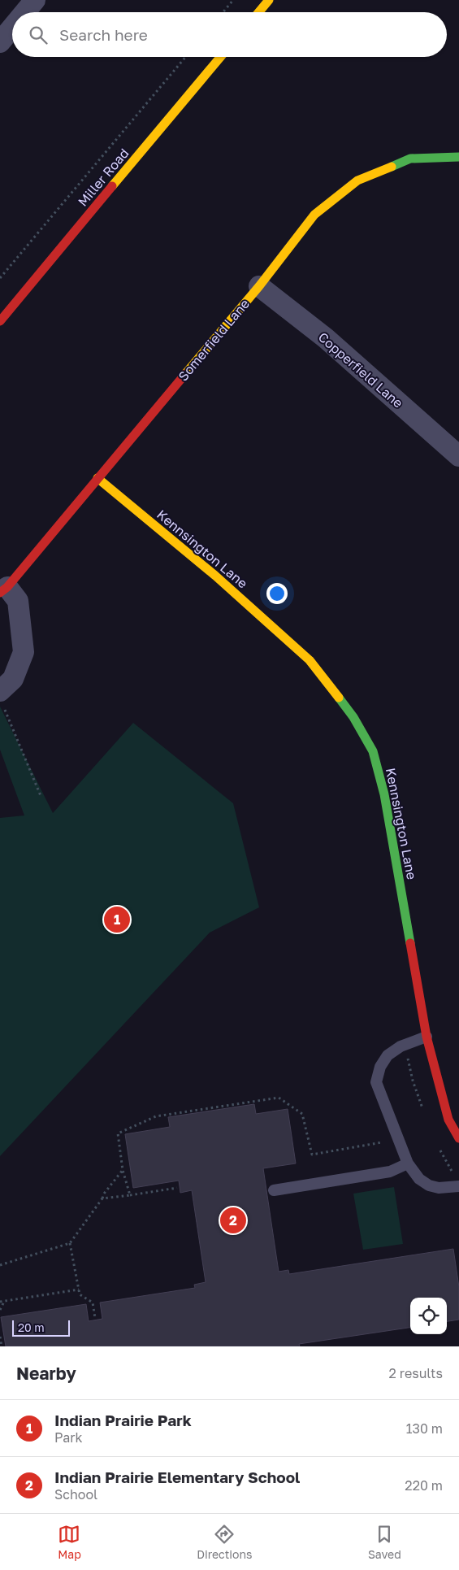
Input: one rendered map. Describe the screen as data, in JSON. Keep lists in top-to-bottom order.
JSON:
{
  "streets": {
    "street": [
      "Miller Road",
      "Somerfield Lane",
      "Copperfield Lane",
      "Kennsington Lane"
    ]
  },
  "crossings": [
    ["Somerfield Lane", "Copperfield Lane"],
    ["Somerfield Lane", "Kennsington Lane"]
  ],
  "scale_bar": "20 m",
  "page": {
    "search": "Search here",
    "pins": ["1", "2"],
    "scale": "20 m",
    "heading": ["Nearby", "2 results"],
    "list": [
      {
        "mark": "1",
        "name": "Indian Prairie Park",
        "note": "Park",
        "value": "130 m"
      },
      {
        "mark": "2",
        "name": "Indian Prairie Elementary School",
        "note": "School",
        "value": "220 m"
      }
    ],
    "nav": ["Map", "Directions", "Saved"]
  }
}
